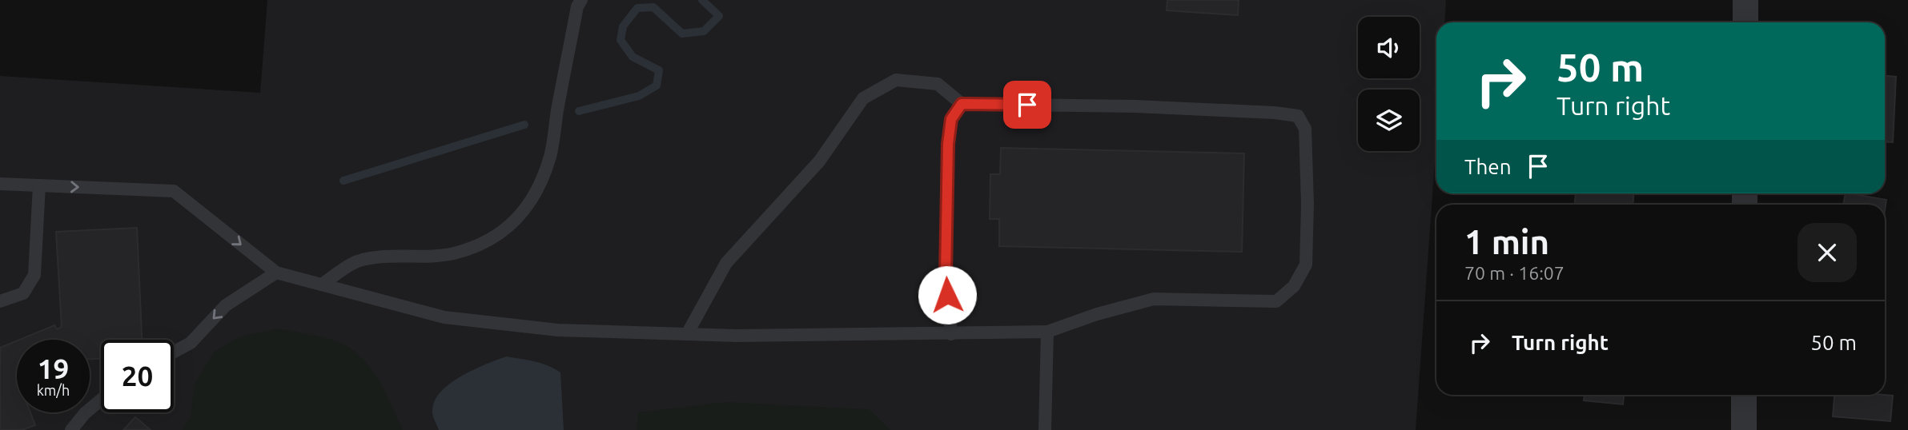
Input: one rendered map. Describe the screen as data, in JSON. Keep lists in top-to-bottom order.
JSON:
{
  "page": {
    "turn": ["50 m", "Turn right"],
    "then": "Then",
    "heading": ["1 min", "70 m · 16:07"],
    "list": [
      {
        "name": "Turn right",
        "value": "50 m"
      }
    ],
    "speed": "19 km/h",
    "limit": "20"
  }
}
